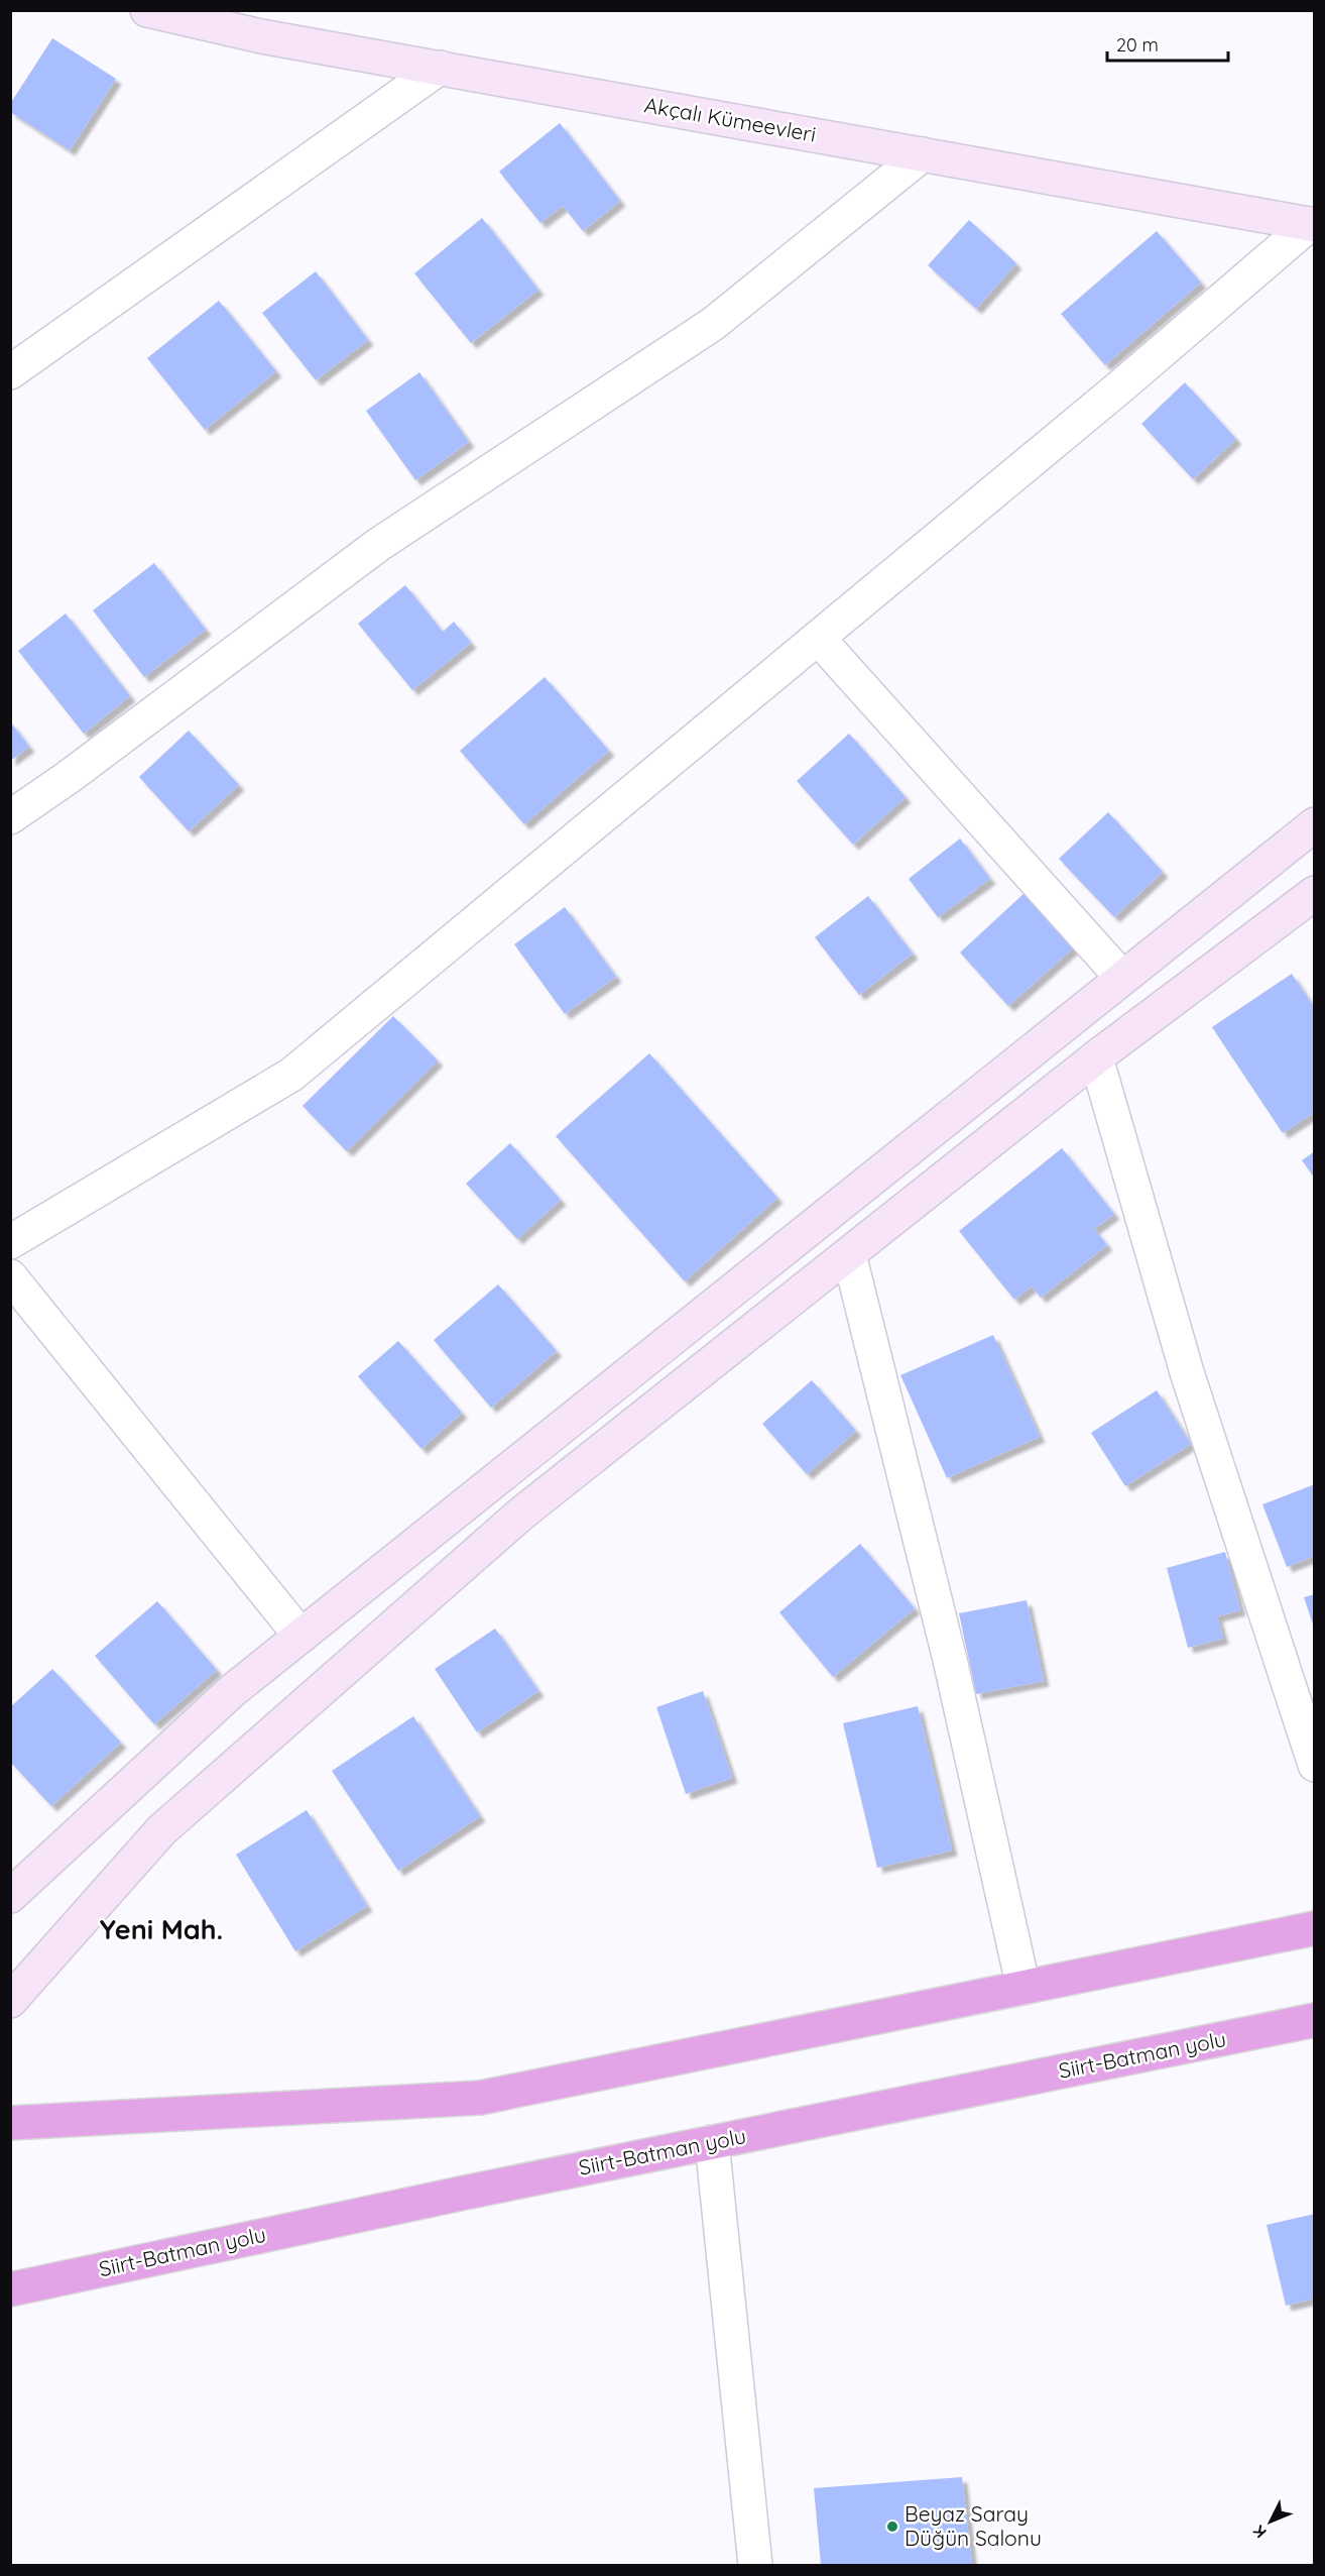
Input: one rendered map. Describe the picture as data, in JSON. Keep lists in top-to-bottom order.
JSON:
{
  "streets": {
    "highway": ["Siirt-Batman yolu"],
    "main road": ["Akçalı Kümeevleri"]
  },
  "districts": ["Yeni Mah."],
  "places": ["Beyaz Saray Düğün Salonu"],
  "scale_bar": "20 m",
  "north": "bottom left"
}
